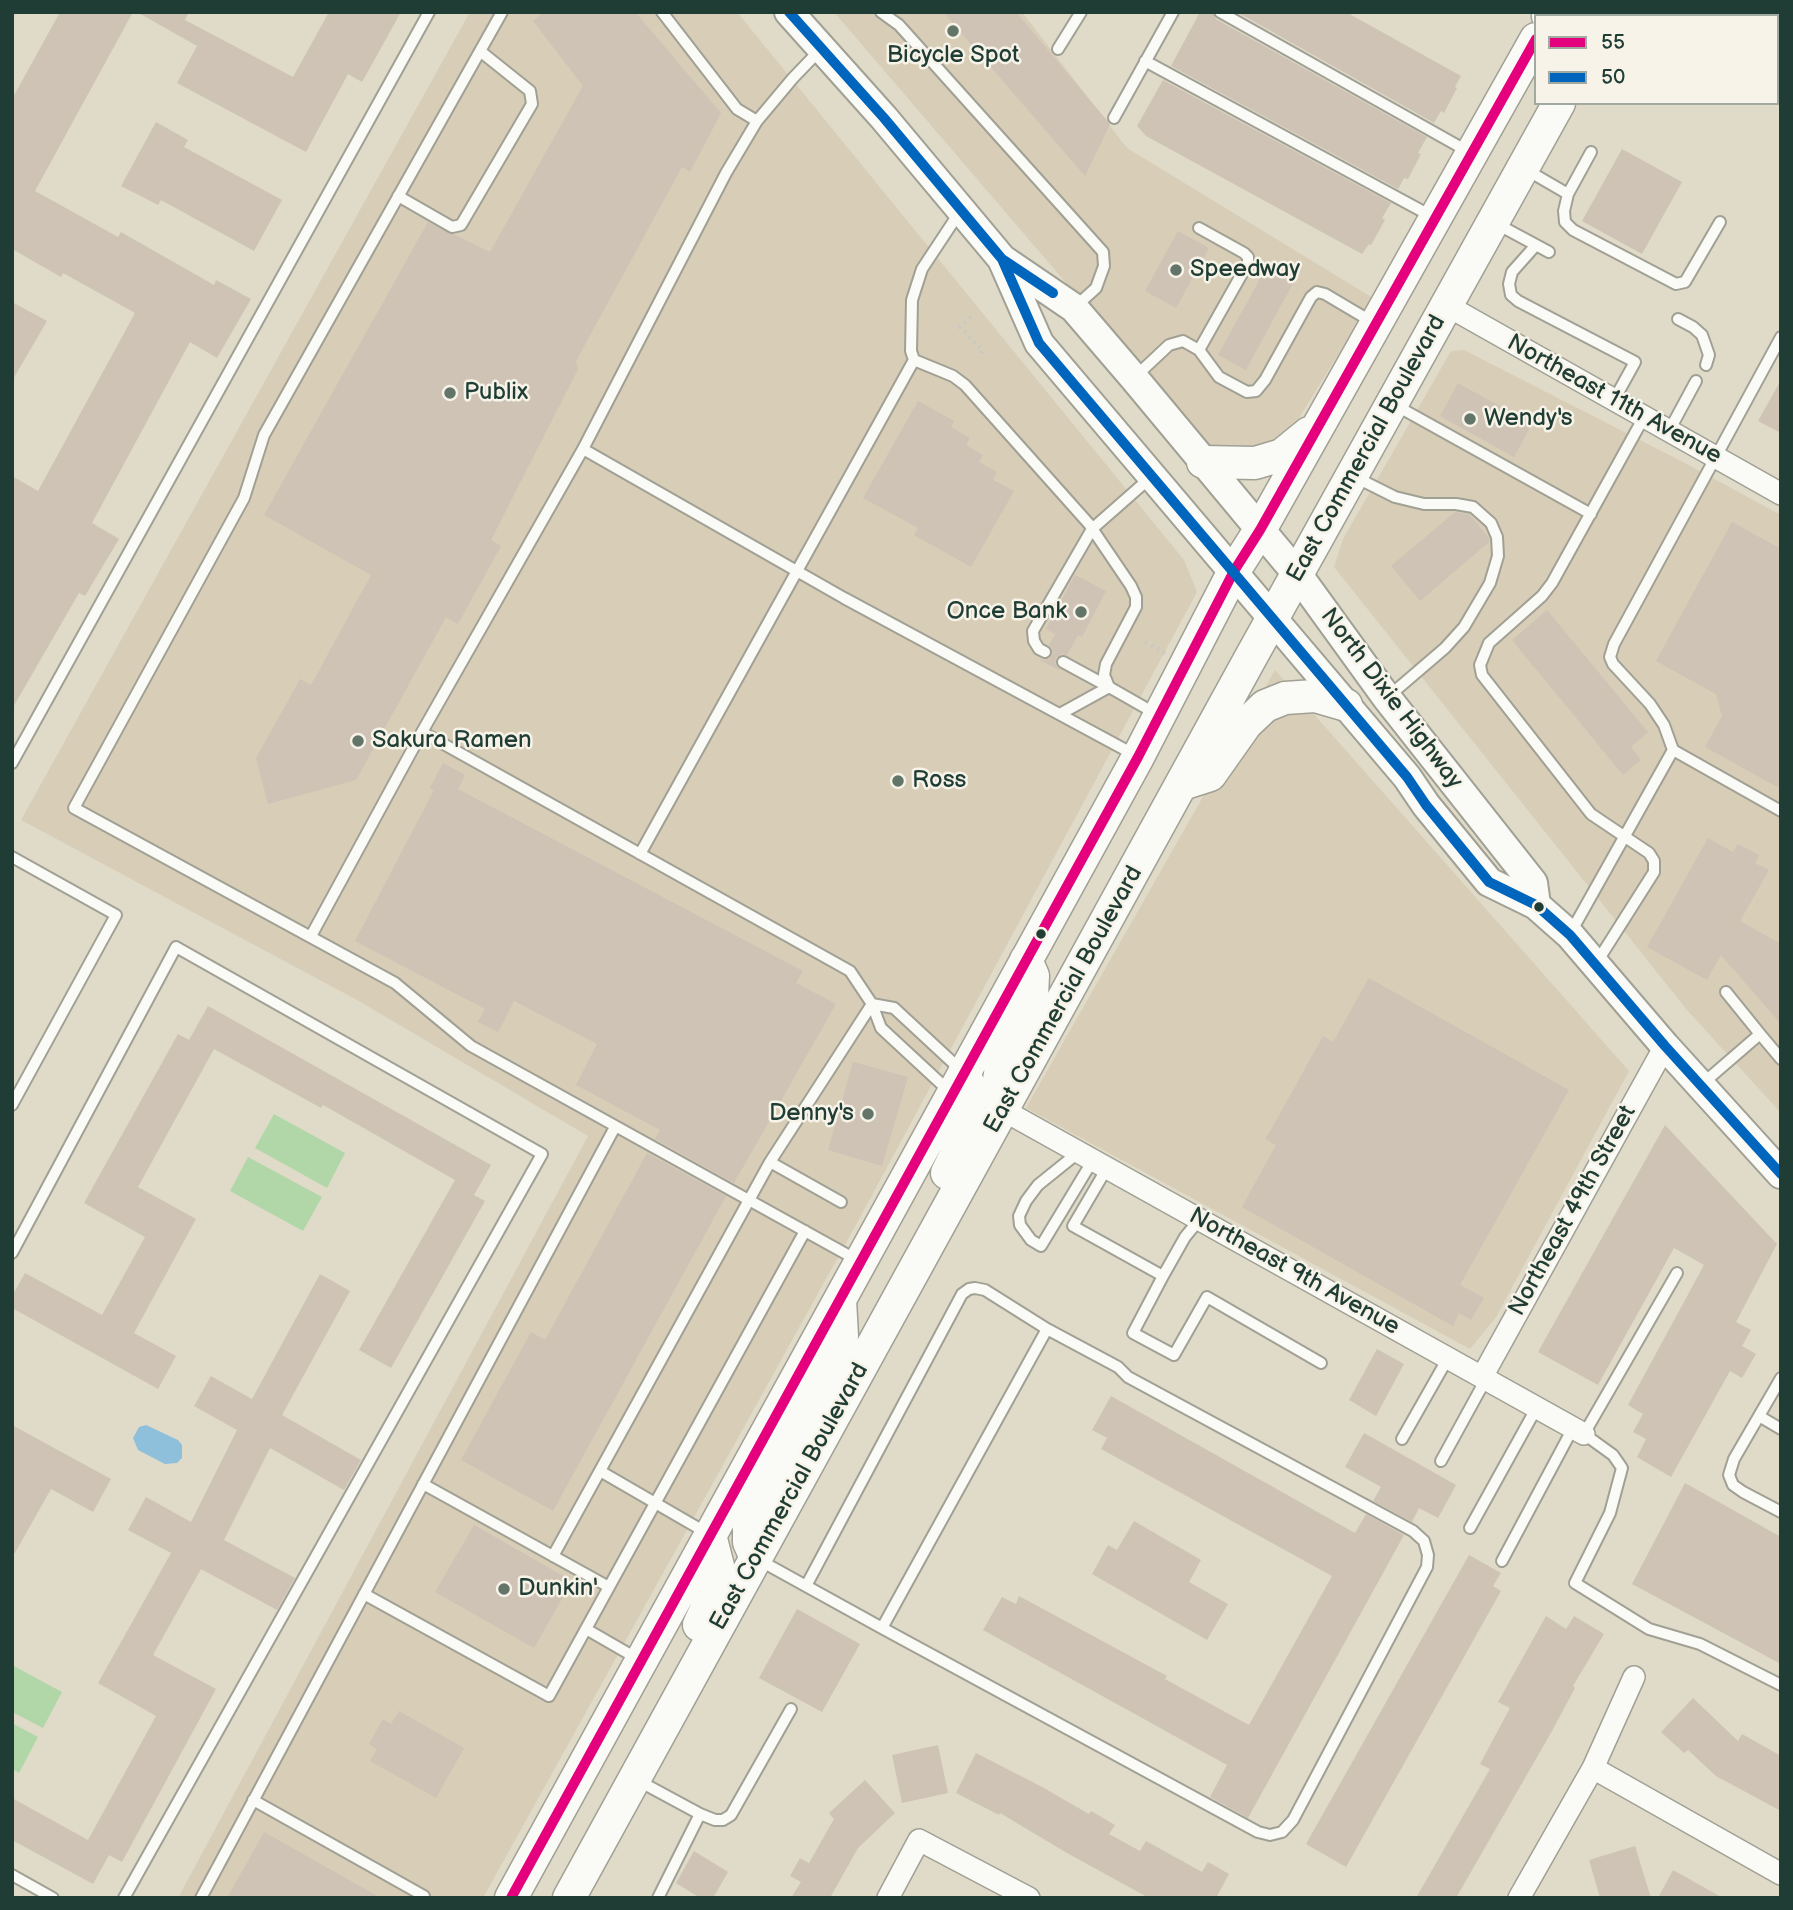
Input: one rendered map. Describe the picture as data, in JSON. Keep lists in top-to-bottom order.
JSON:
{
  "streets": {
    "main road": ["East Commercial Boulevard", "North Dixie Highway"],
    "street": ["Northeast 11th Avenue", "Northeast 49th Street", "Northeast 9th Avenue"]
  },
  "crossings": [
    ["Northeast 11th Avenue", "East Commercial Boulevard"],
    ["East Commercial Boulevard", "North Dixie Highway"],
    ["East Commercial Boulevard", "Northeast 9th Avenue"],
    ["North Dixie Highway", "Northeast 49th Street"],
    ["Northeast 49th Street", "Northeast 9th Avenue"]
  ],
  "places": [
    "Bicycle Spot",
    "Speedway",
    "Publix",
    "Wendy's",
    "Once Bank",
    "Sakura Ramen",
    "Ross",
    "Denny's",
    "Dunkin'"
  ],
  "lines": ["transit line 50", "transit line 55"],
  "legend": ["55", "50"]
}
